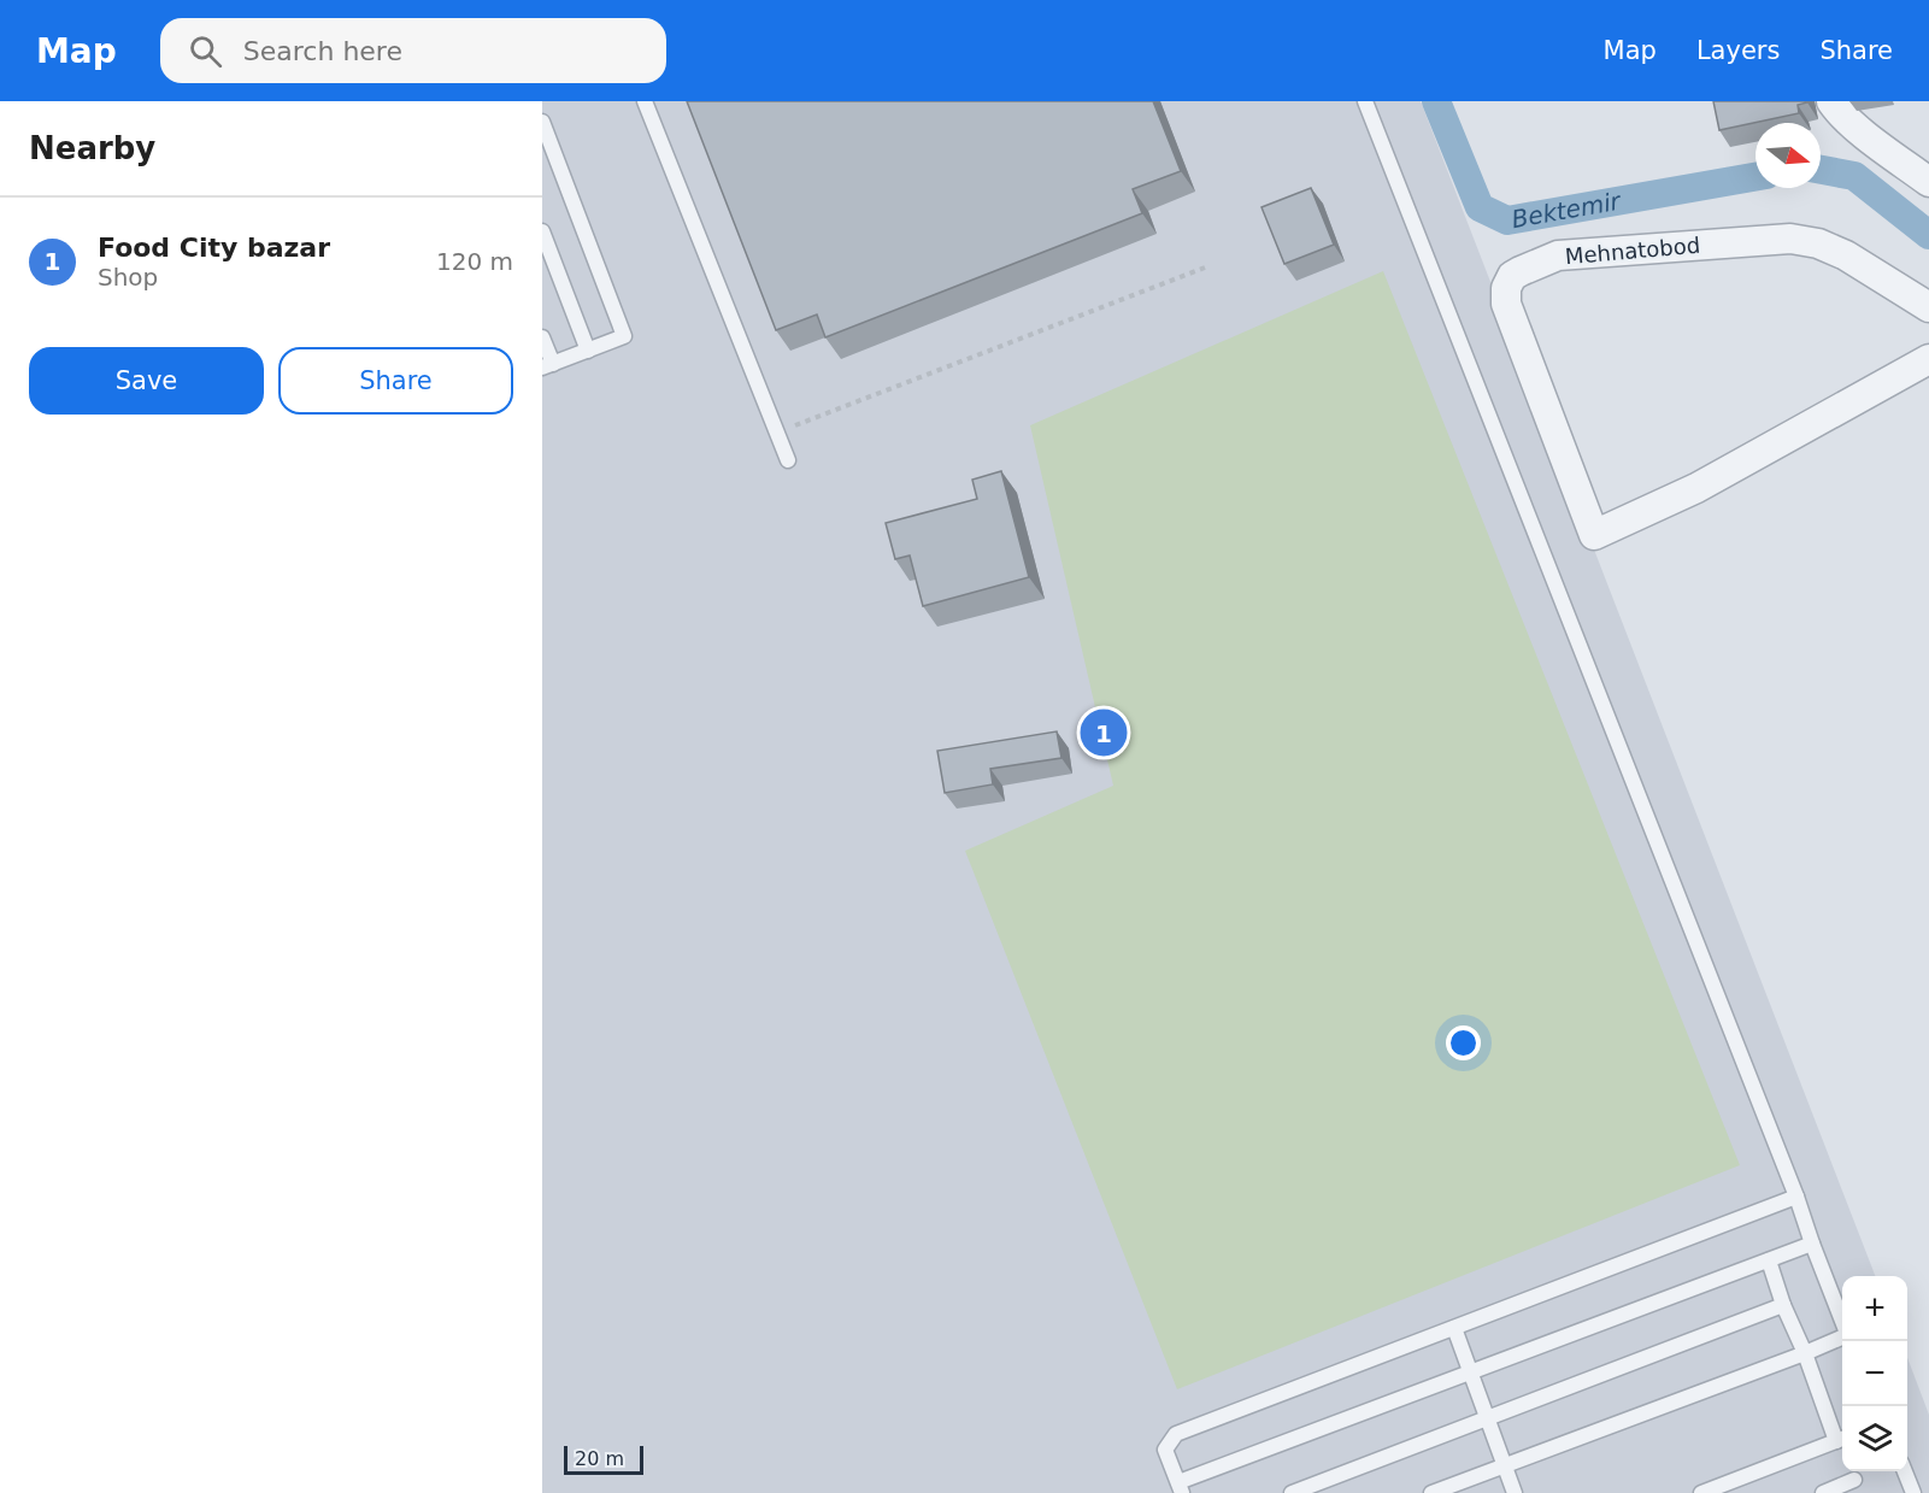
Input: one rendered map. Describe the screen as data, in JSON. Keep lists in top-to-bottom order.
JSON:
{
  "streets": {
    "street": ["Mehnatobod"]
  },
  "water": ["Bektemir"],
  "scale_bar": "20 m",
  "north": "right",
  "page": {
    "header": "Map",
    "search": "Search here",
    "nav": ["Map", "Layers", "Share"],
    "heading": "Nearby",
    "list": [
      {
        "mark": "1",
        "name": "Food City bazar",
        "note": "Shop",
        "value": "120 m"
      }
    ],
    "buttons": ["Save", "Share"],
    "pins": "1",
    "map_buttons": ["+", "−"],
    "scale": "20 m"
  }
}
